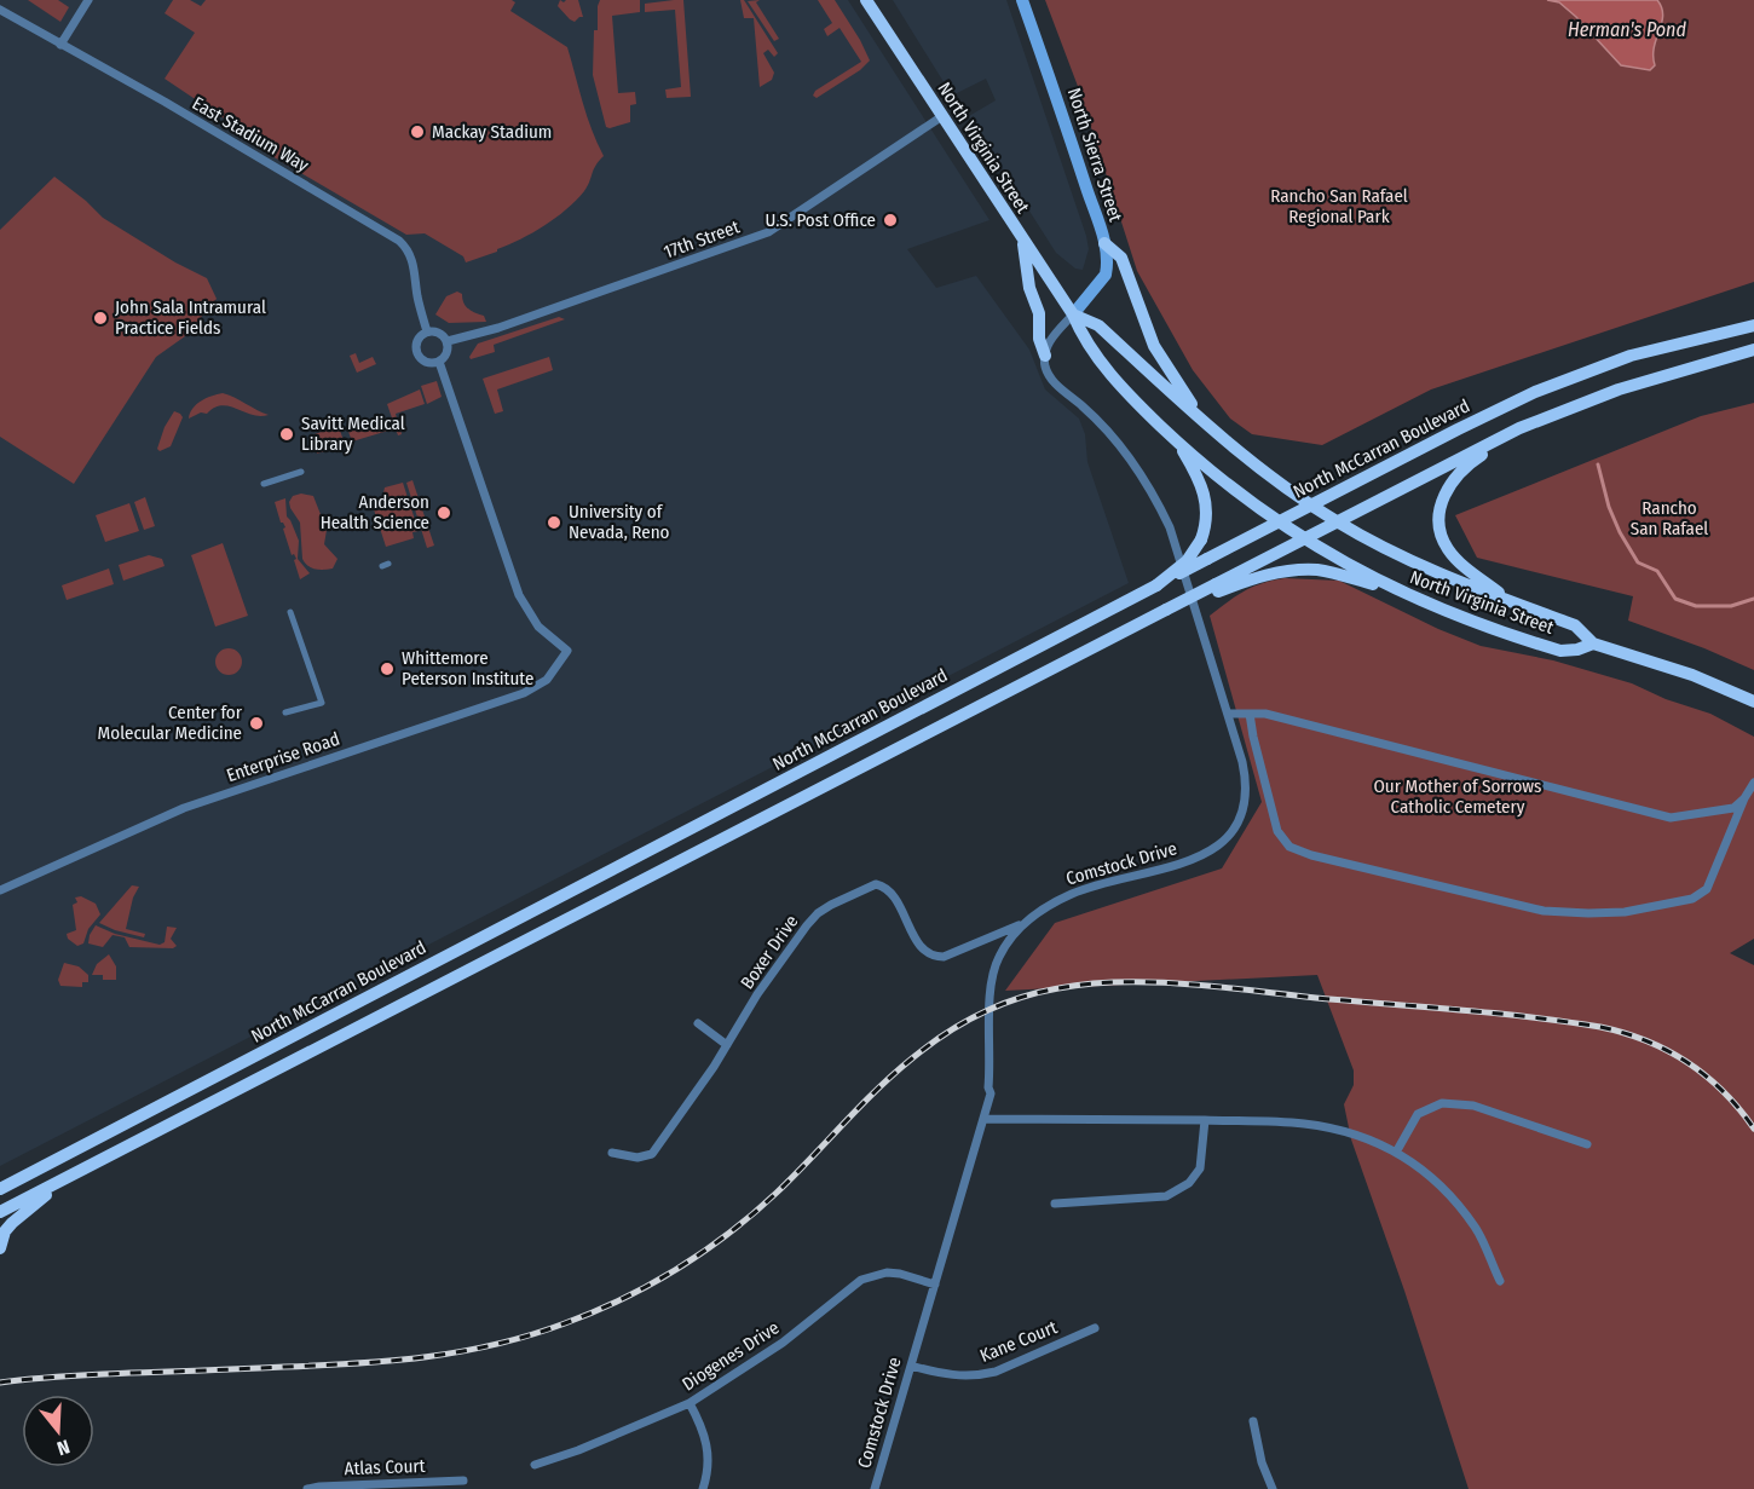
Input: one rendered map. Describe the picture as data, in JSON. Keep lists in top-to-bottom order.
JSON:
{
  "streets": {
    "main road": ["North Virginia Street", "North Sierra Street", "North McCarran Boulevard"],
    "street": [
      "East Stadium Way",
      "17th Street",
      "Enterprise Road",
      "Comstock Drive",
      "Boxer Drive",
      "Kane Court",
      "Diogenes Drive",
      "Atlas Court"
    ]
  },
  "crossings": [
    ["East Stadium Way", "17th Street"],
    ["East Stadium Way", "Enterprise Road"],
    ["North Virginia Street", "North Sierra Street"],
    ["North Virginia Street", "17th Street"],
    ["North Virginia Street", "North McCarran Boulevard"],
    ["17th Street", "Enterprise Road"],
    ["Comstock Drive", "Boxer Drive"],
    ["Comstock Drive", "Kane Court"],
    ["Comstock Drive", "Diogenes Drive"]
  ],
  "water": ["Herman's Pond"],
  "parks": ["Rancho San Rafael Regional Park", "Rancho San Rafael", "Our Mother of Sorrows Catholic Cemetery"],
  "places": [
    "Mackay Stadium",
    "U.S. Post Office",
    "John Sala Intramural Practice Fields",
    "Savitt Medical Library",
    "Anderson Health Science",
    "University of Nevada, Reno",
    "Whittemore Peterson Institute",
    "Center for Molecular Medicine"
  ],
  "north": "bottom"
}
